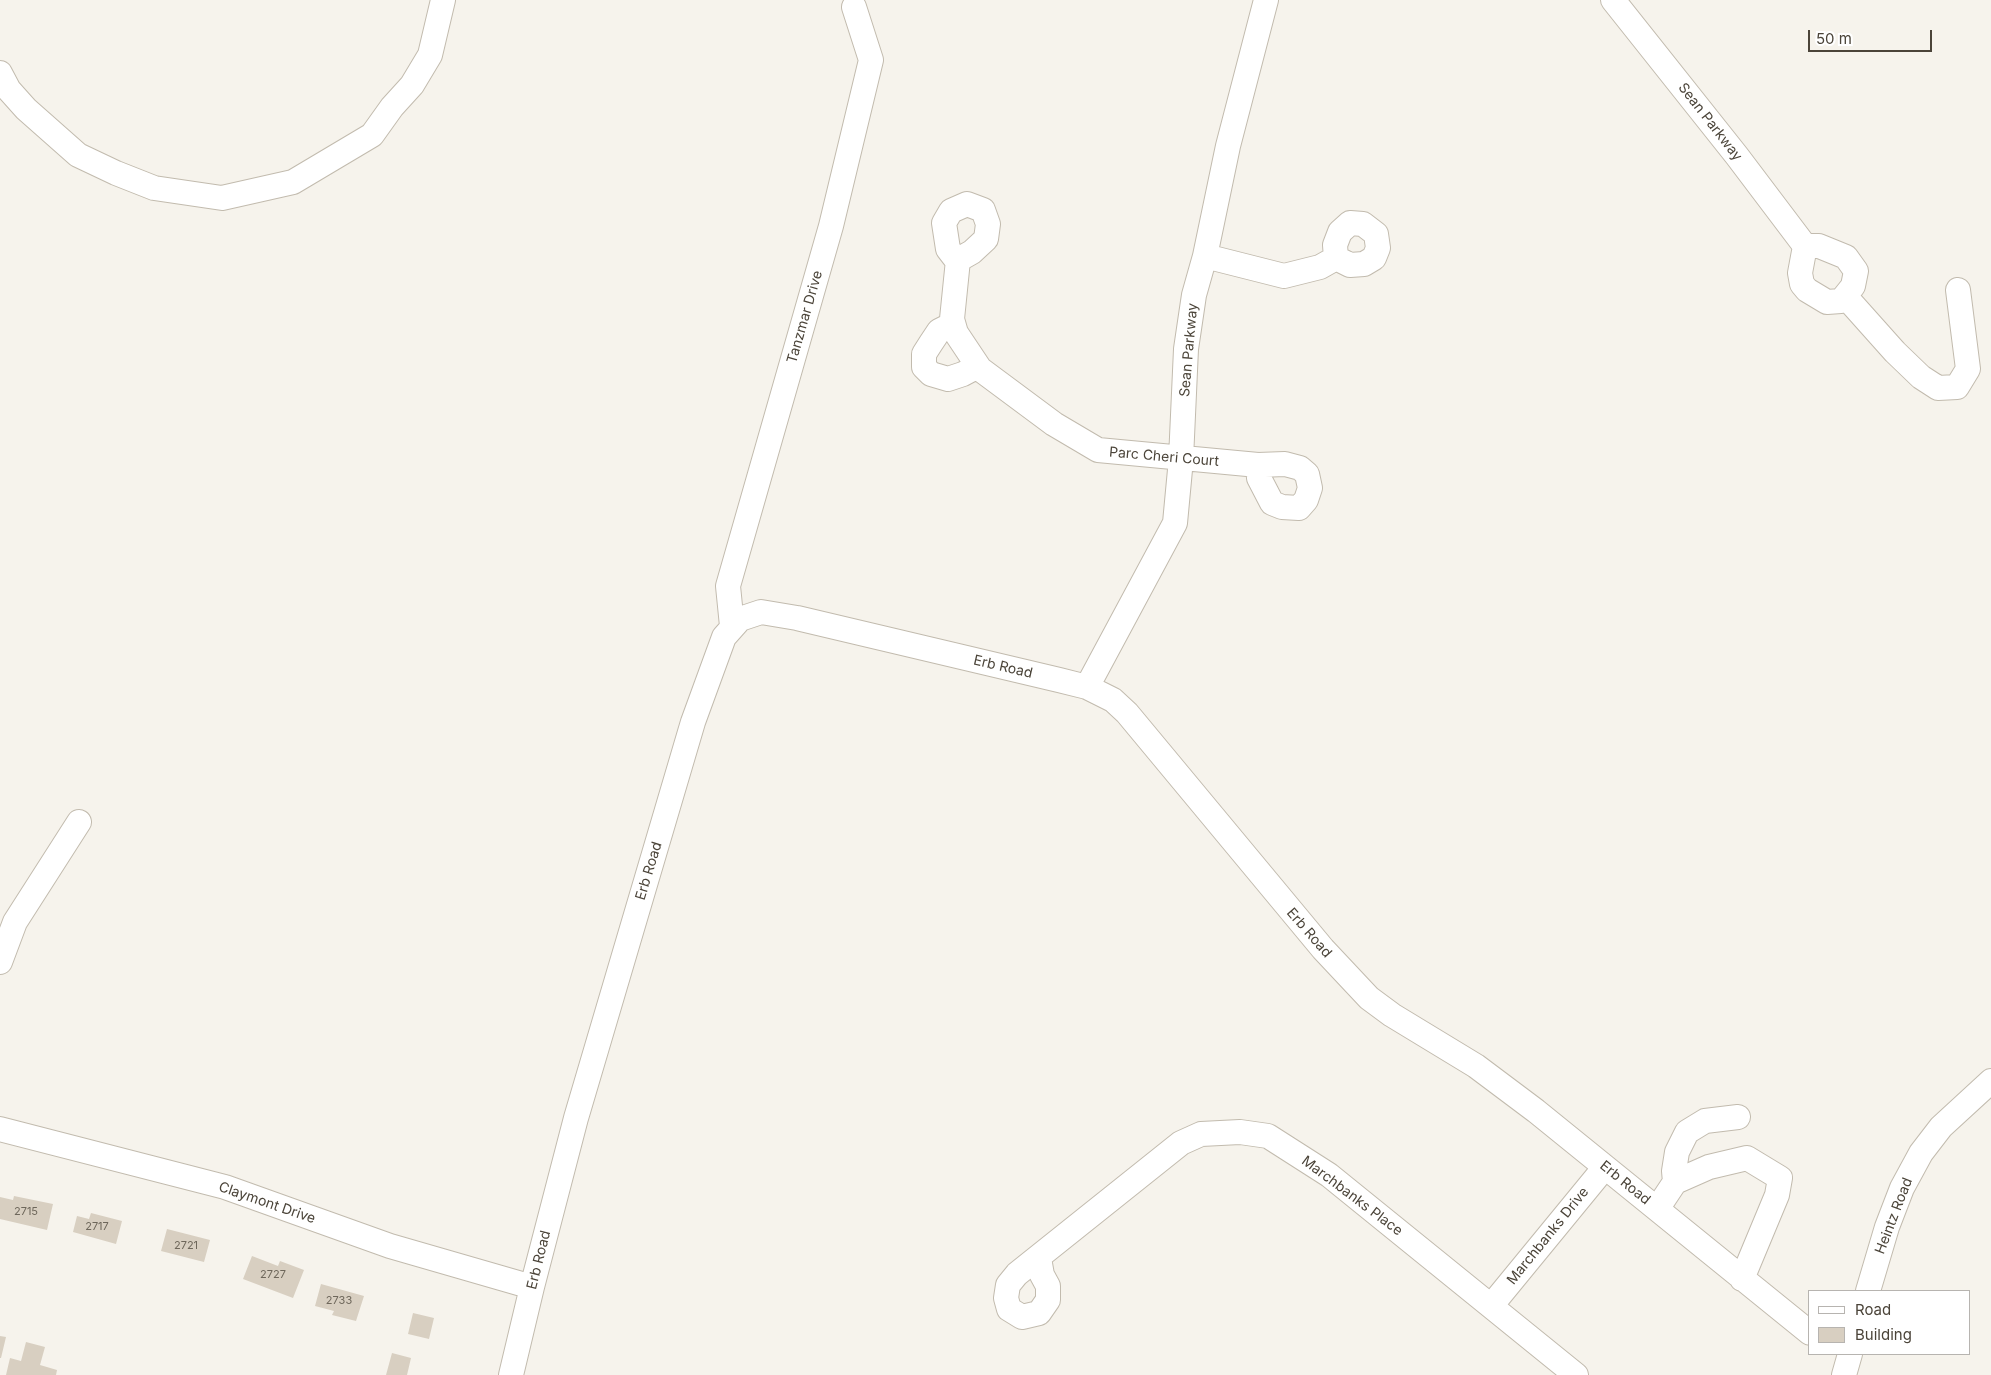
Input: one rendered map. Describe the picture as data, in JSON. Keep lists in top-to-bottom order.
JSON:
{
  "streets": {
    "street": [
      "Sean Parkway",
      "Tanzmar Drive",
      "Parc Cheri Court",
      "Erb Road",
      "Marchbanks Place",
      "Claymont Drive",
      "Heintz Road",
      "Marchbanks Drive"
    ]
  },
  "crossings": [
    ["Sean Parkway", "Parc Cheri Court"],
    ["Sean Parkway", "Erb Road"],
    ["Tanzmar Drive", "Erb Road"],
    ["Erb Road", "Claymont Drive"],
    ["Erb Road", "Marchbanks Drive"],
    ["Marchbanks Place", "Marchbanks Drive"]
  ],
  "house_numbers": [
    "2715",
    "2717",
    "2721",
    "2727",
    "2733"
  ],
  "legend": ["Road", "Building"],
  "scale_bar": "50 m"
}
